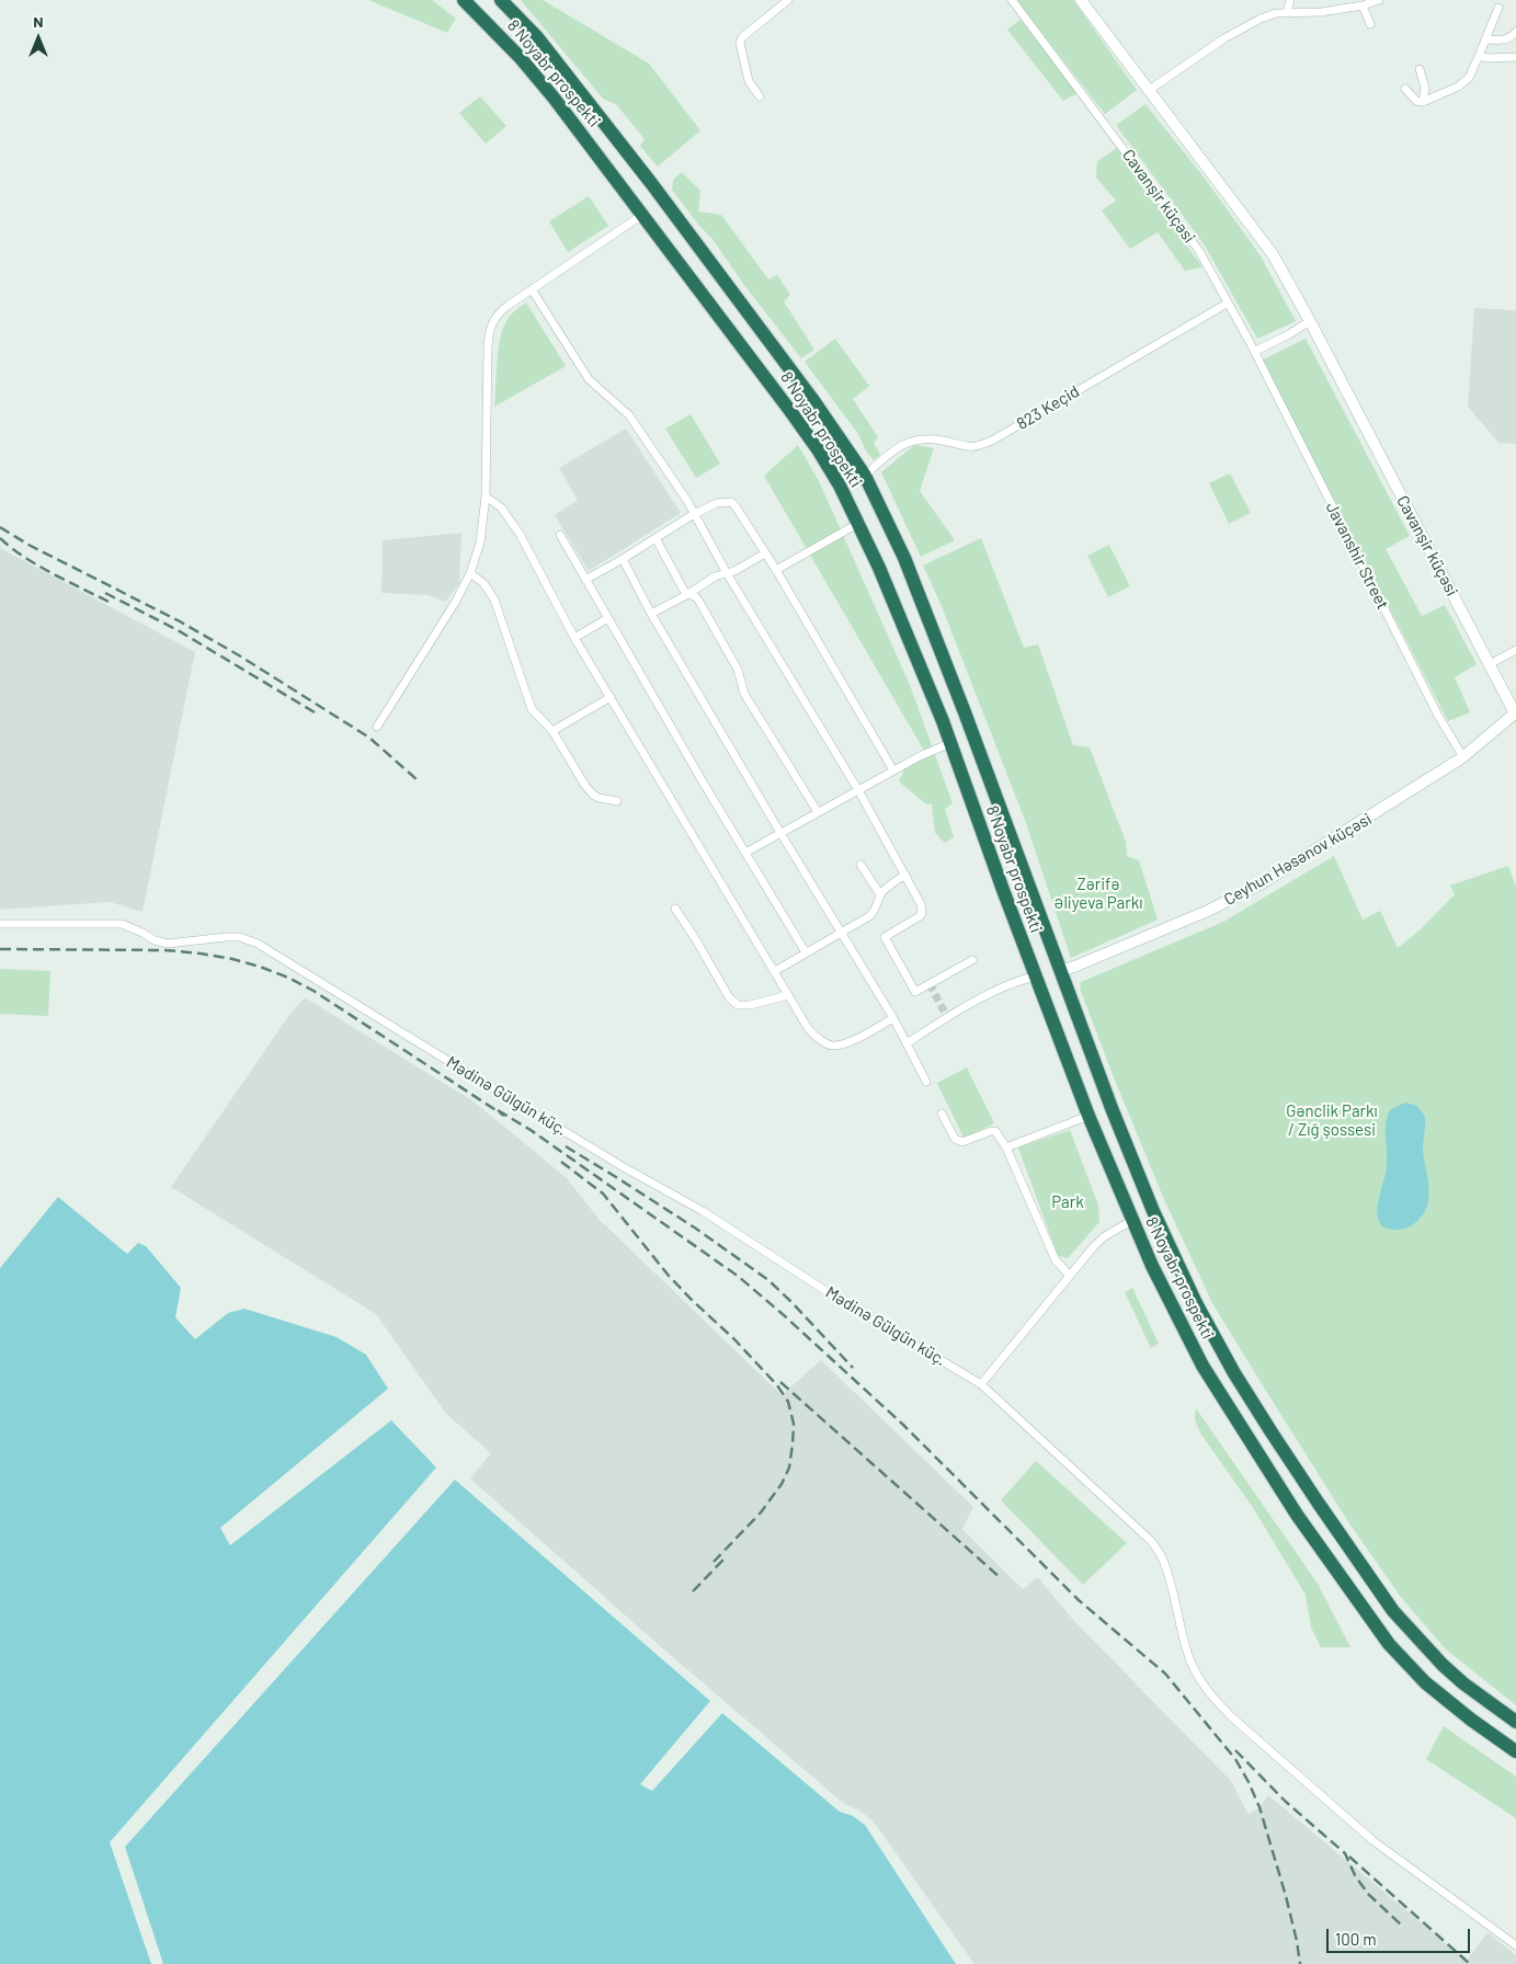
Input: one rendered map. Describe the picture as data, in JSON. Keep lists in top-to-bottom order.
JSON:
{
  "streets": {
    "highway": ["8 Noyabr prospekti"],
    "street": [
      "Cavanşir küçəsi",
      "823 Keçid",
      "Javanshir Street",
      "Ceyhun Həsənov küçəsi",
      "Mədinə Gülgün küç."
    ]
  },
  "crossings": [
    ["8 Noyabr prospekti", "823 Keçid"],
    ["8 Noyabr prospekti", "Ceyhun Həsənov küçəsi"],
    ["Cavanşir küçəsi", "823 Keçid"],
    ["Cavanşir küçəsi", "Javanshir Street"],
    ["Cavanşir küçəsi", "Ceyhun Həsənov küçəsi"],
    ["Javanshir Street", "Ceyhun Həsənov küçəsi"]
  ],
  "parks": ["Zərifə Əliyeva Parkı", "Gənclik Parkı / Zığ şossesi", "Park"],
  "scale_bar": "100 m",
  "north": "top"
}
